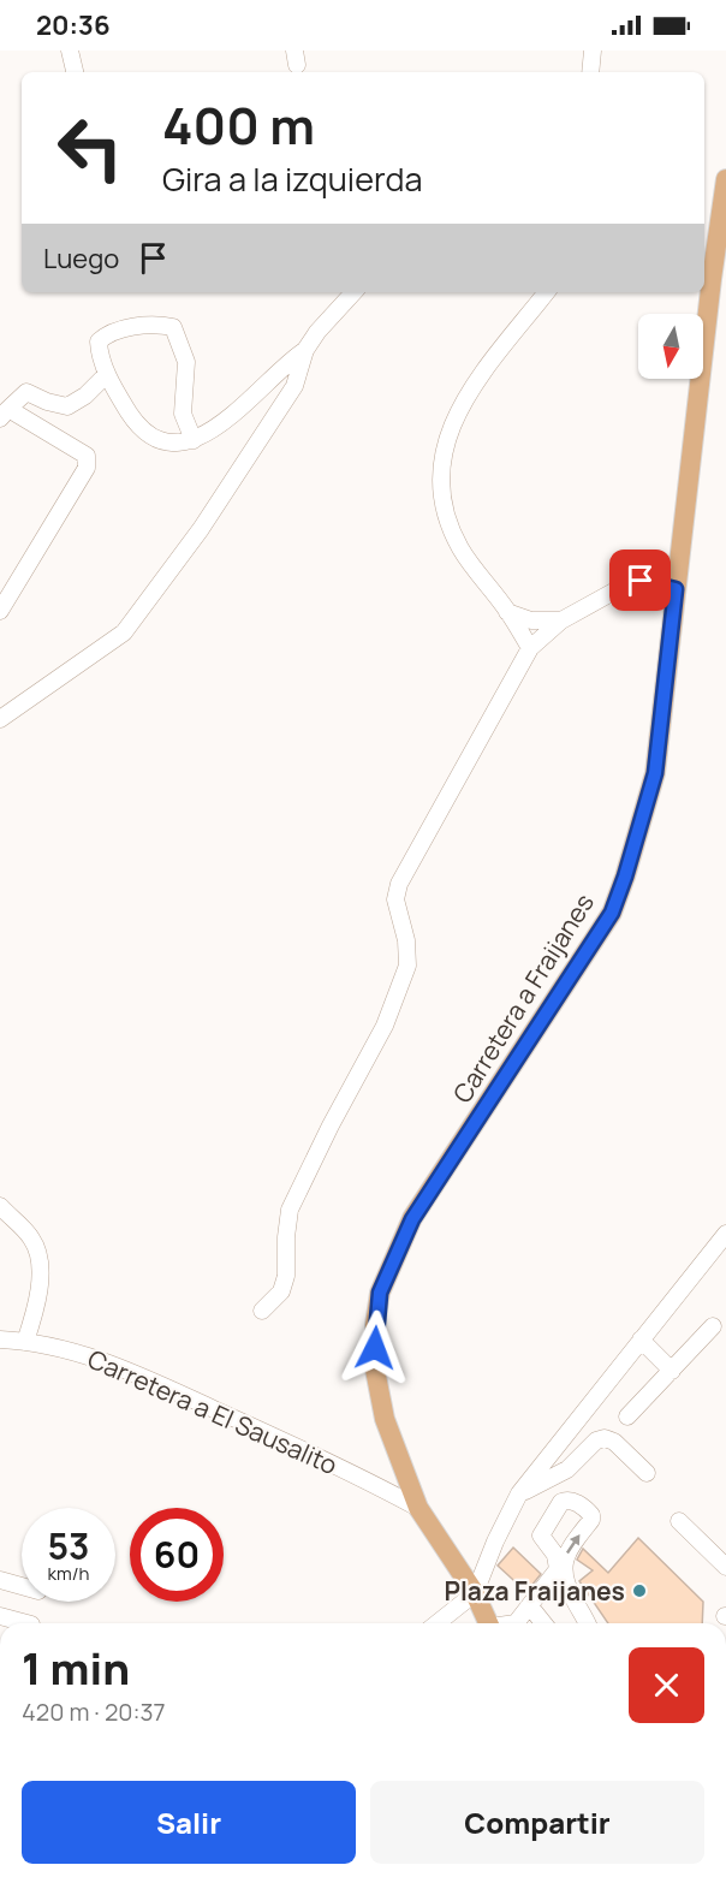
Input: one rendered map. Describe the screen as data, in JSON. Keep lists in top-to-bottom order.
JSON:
{
  "streets": {
    "main road": ["Carretera a Fraijanes"],
    "street": ["Carretera a El Sausalito"]
  },
  "crossings": [
    ["Carretera a Fraijanes", "Carretera a El Sausalito"]
  ],
  "places": ["Plaza Fraijanes"],
  "north": "bottom",
  "page": {
    "status": "20:36",
    "turn": ["400 m", "Gira a la izquierda"],
    "then": "Luego",
    "speed": "53 km/h",
    "limit": "60",
    "heading": ["1 min", "420 m · 20:37"],
    "buttons": ["Salir", "Compartir"]
  }
}
